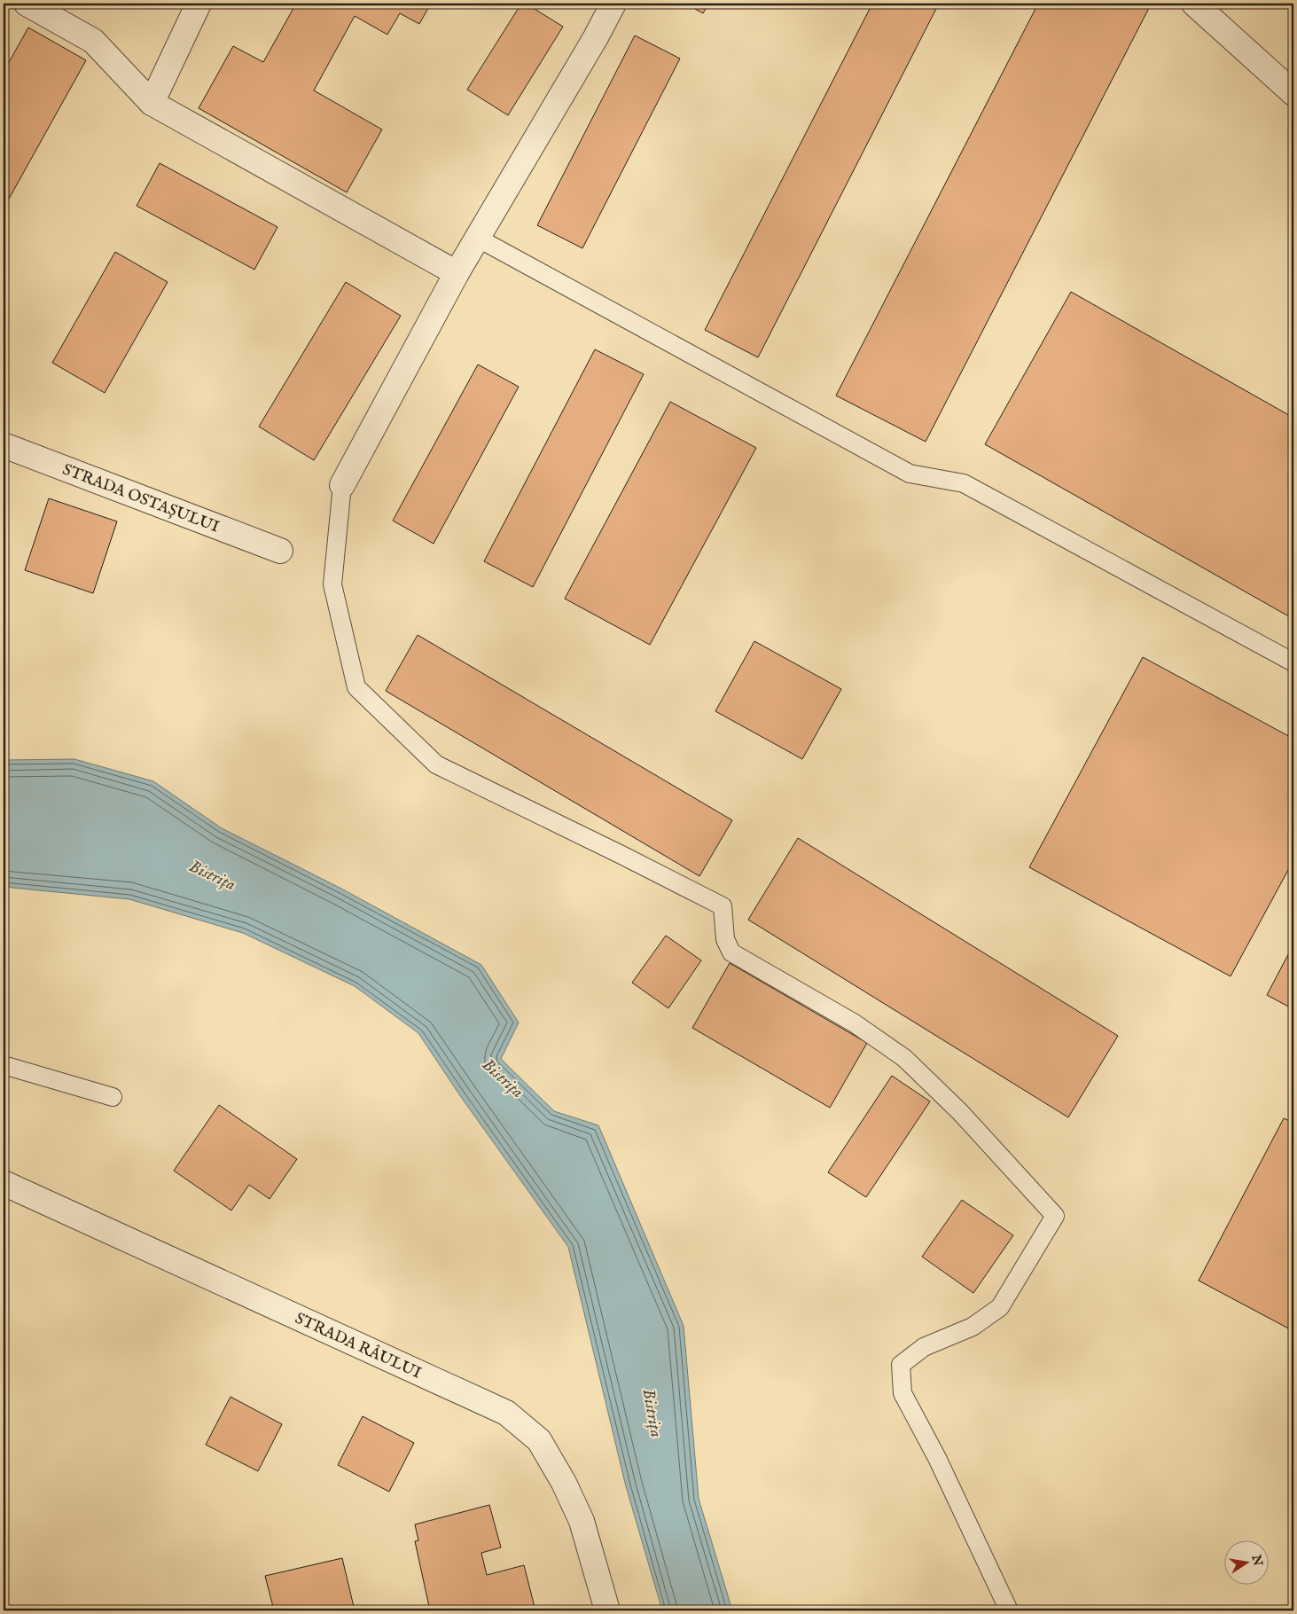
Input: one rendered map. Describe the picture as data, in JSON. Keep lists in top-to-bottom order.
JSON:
{
  "streets": {
    "street": ["STRADA OSTAȘULUI", "STRADA RÂULUI"]
  },
  "water": ["Bistrița"],
  "north": "right"
}
